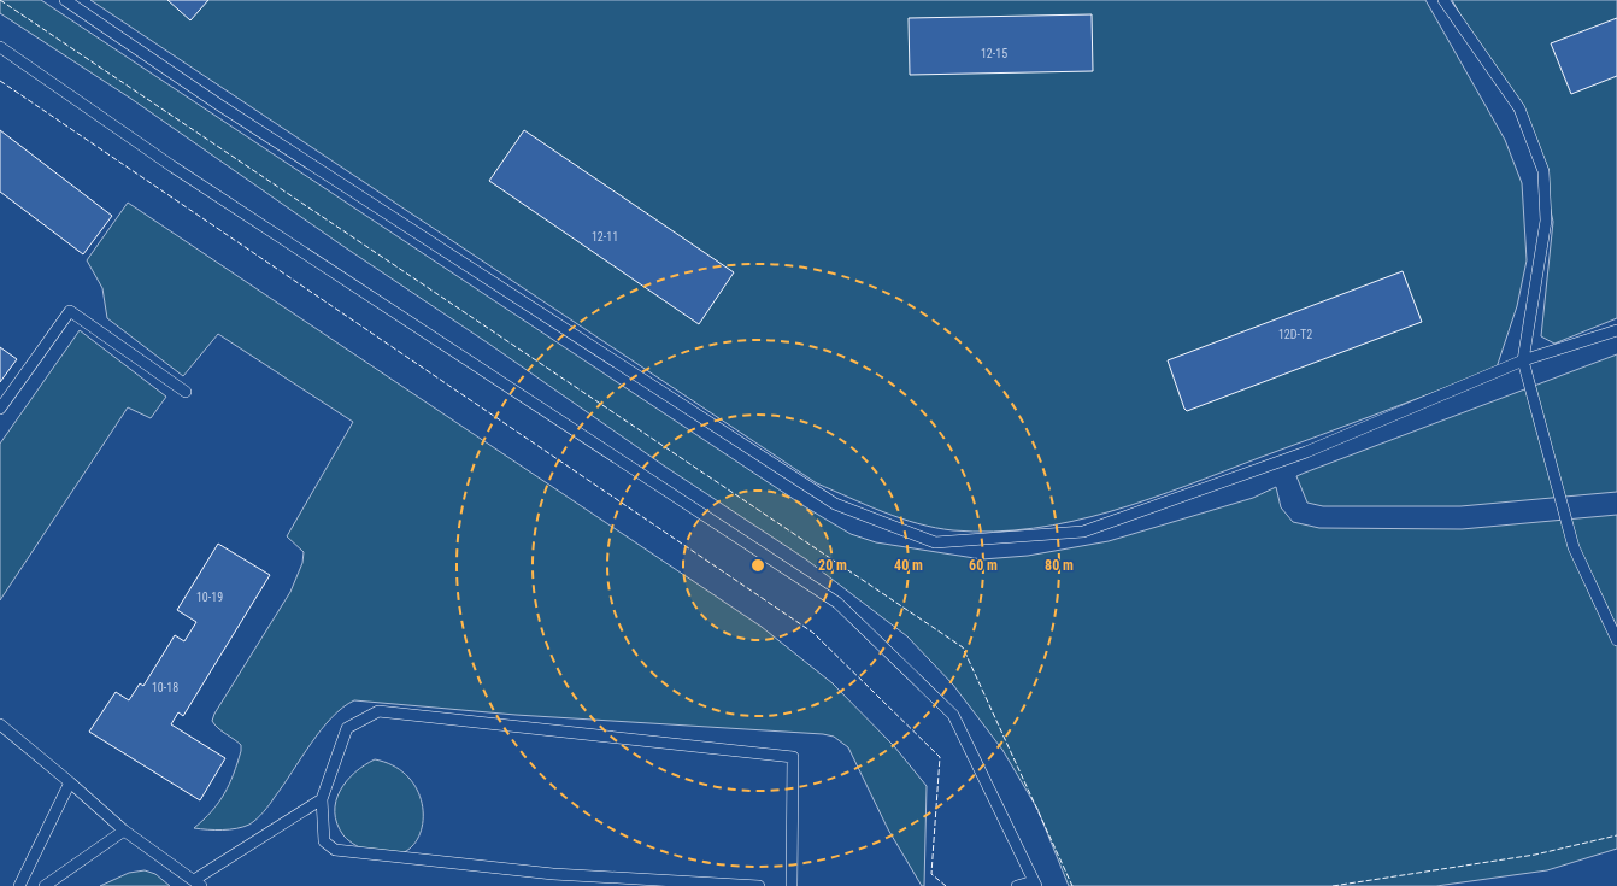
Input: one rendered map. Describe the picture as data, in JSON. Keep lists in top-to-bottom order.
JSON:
{
  "house_numbers": [
    "12-15",
    "12-11",
    "12D-T2",
    "10-19",
    "10-18"
  ],
  "rings": [
    "20 m",
    "40 m",
    "60 m",
    "80 m"
  ]
}
